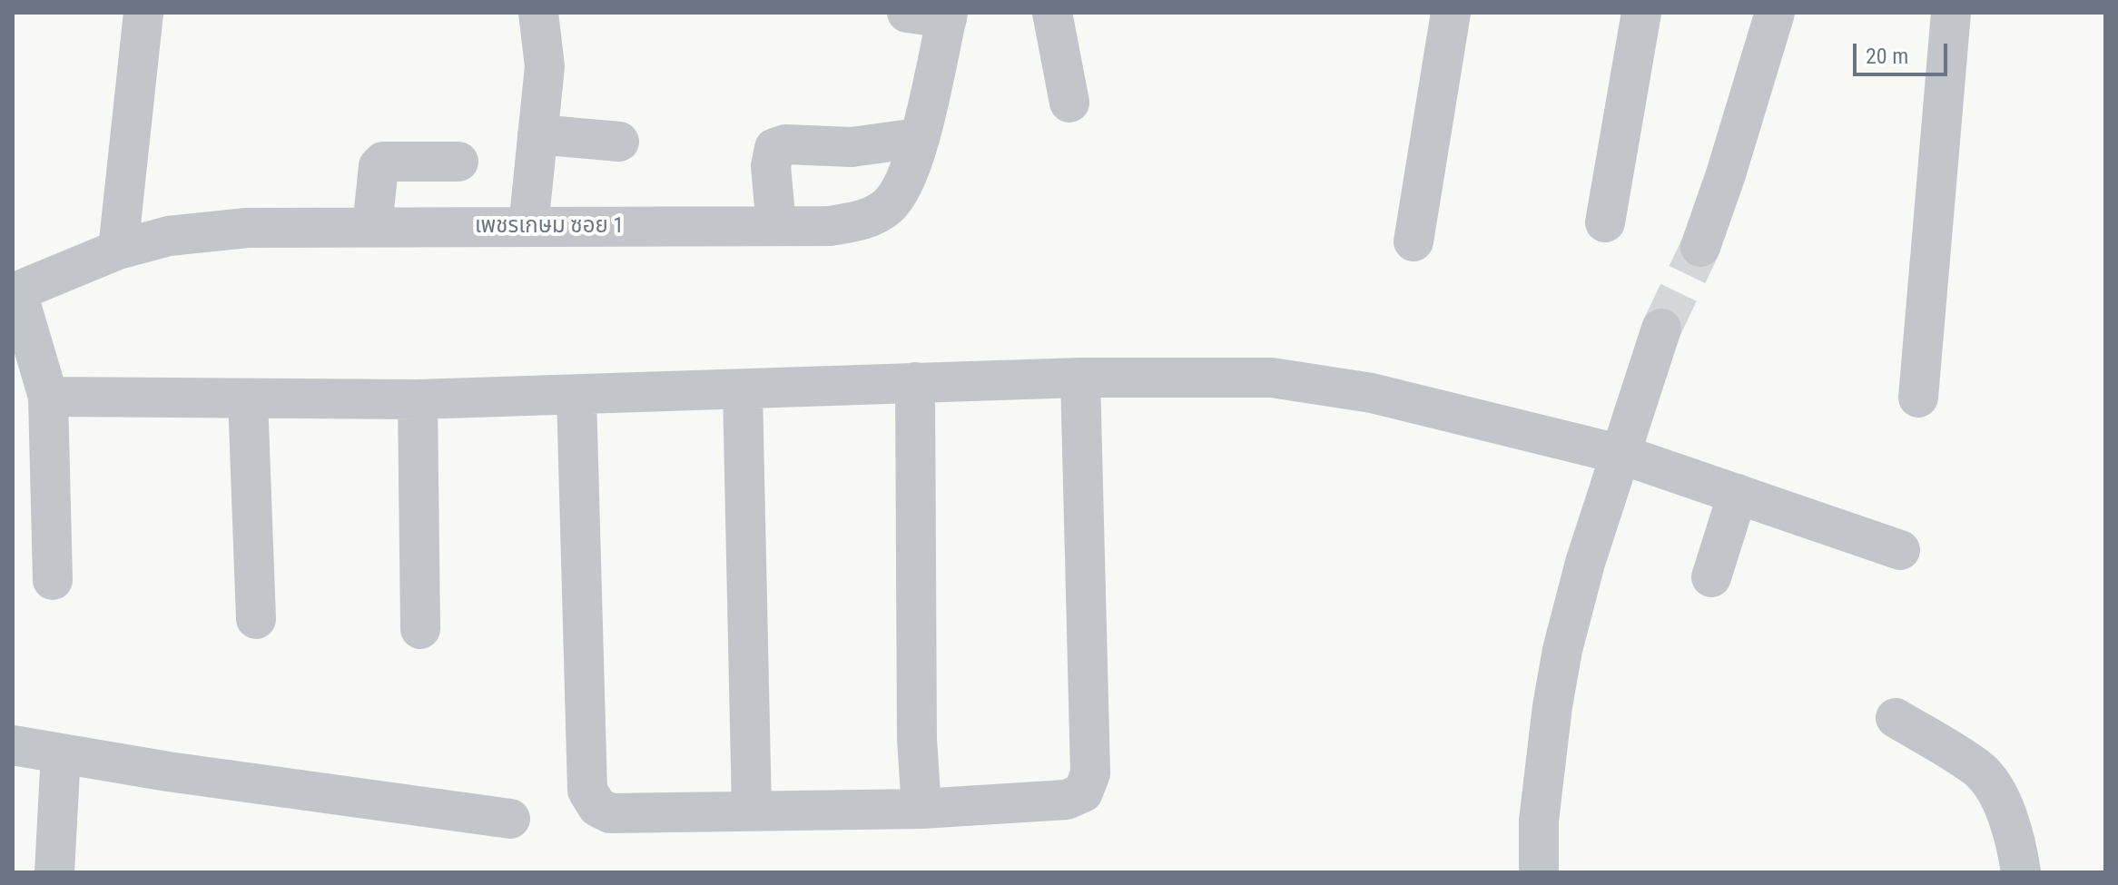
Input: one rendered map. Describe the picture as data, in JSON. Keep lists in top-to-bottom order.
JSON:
{
  "streets": {
    "street": ["เพชรเกษม ซอย 1"]
  },
  "scale_bar": "20 m"
}
